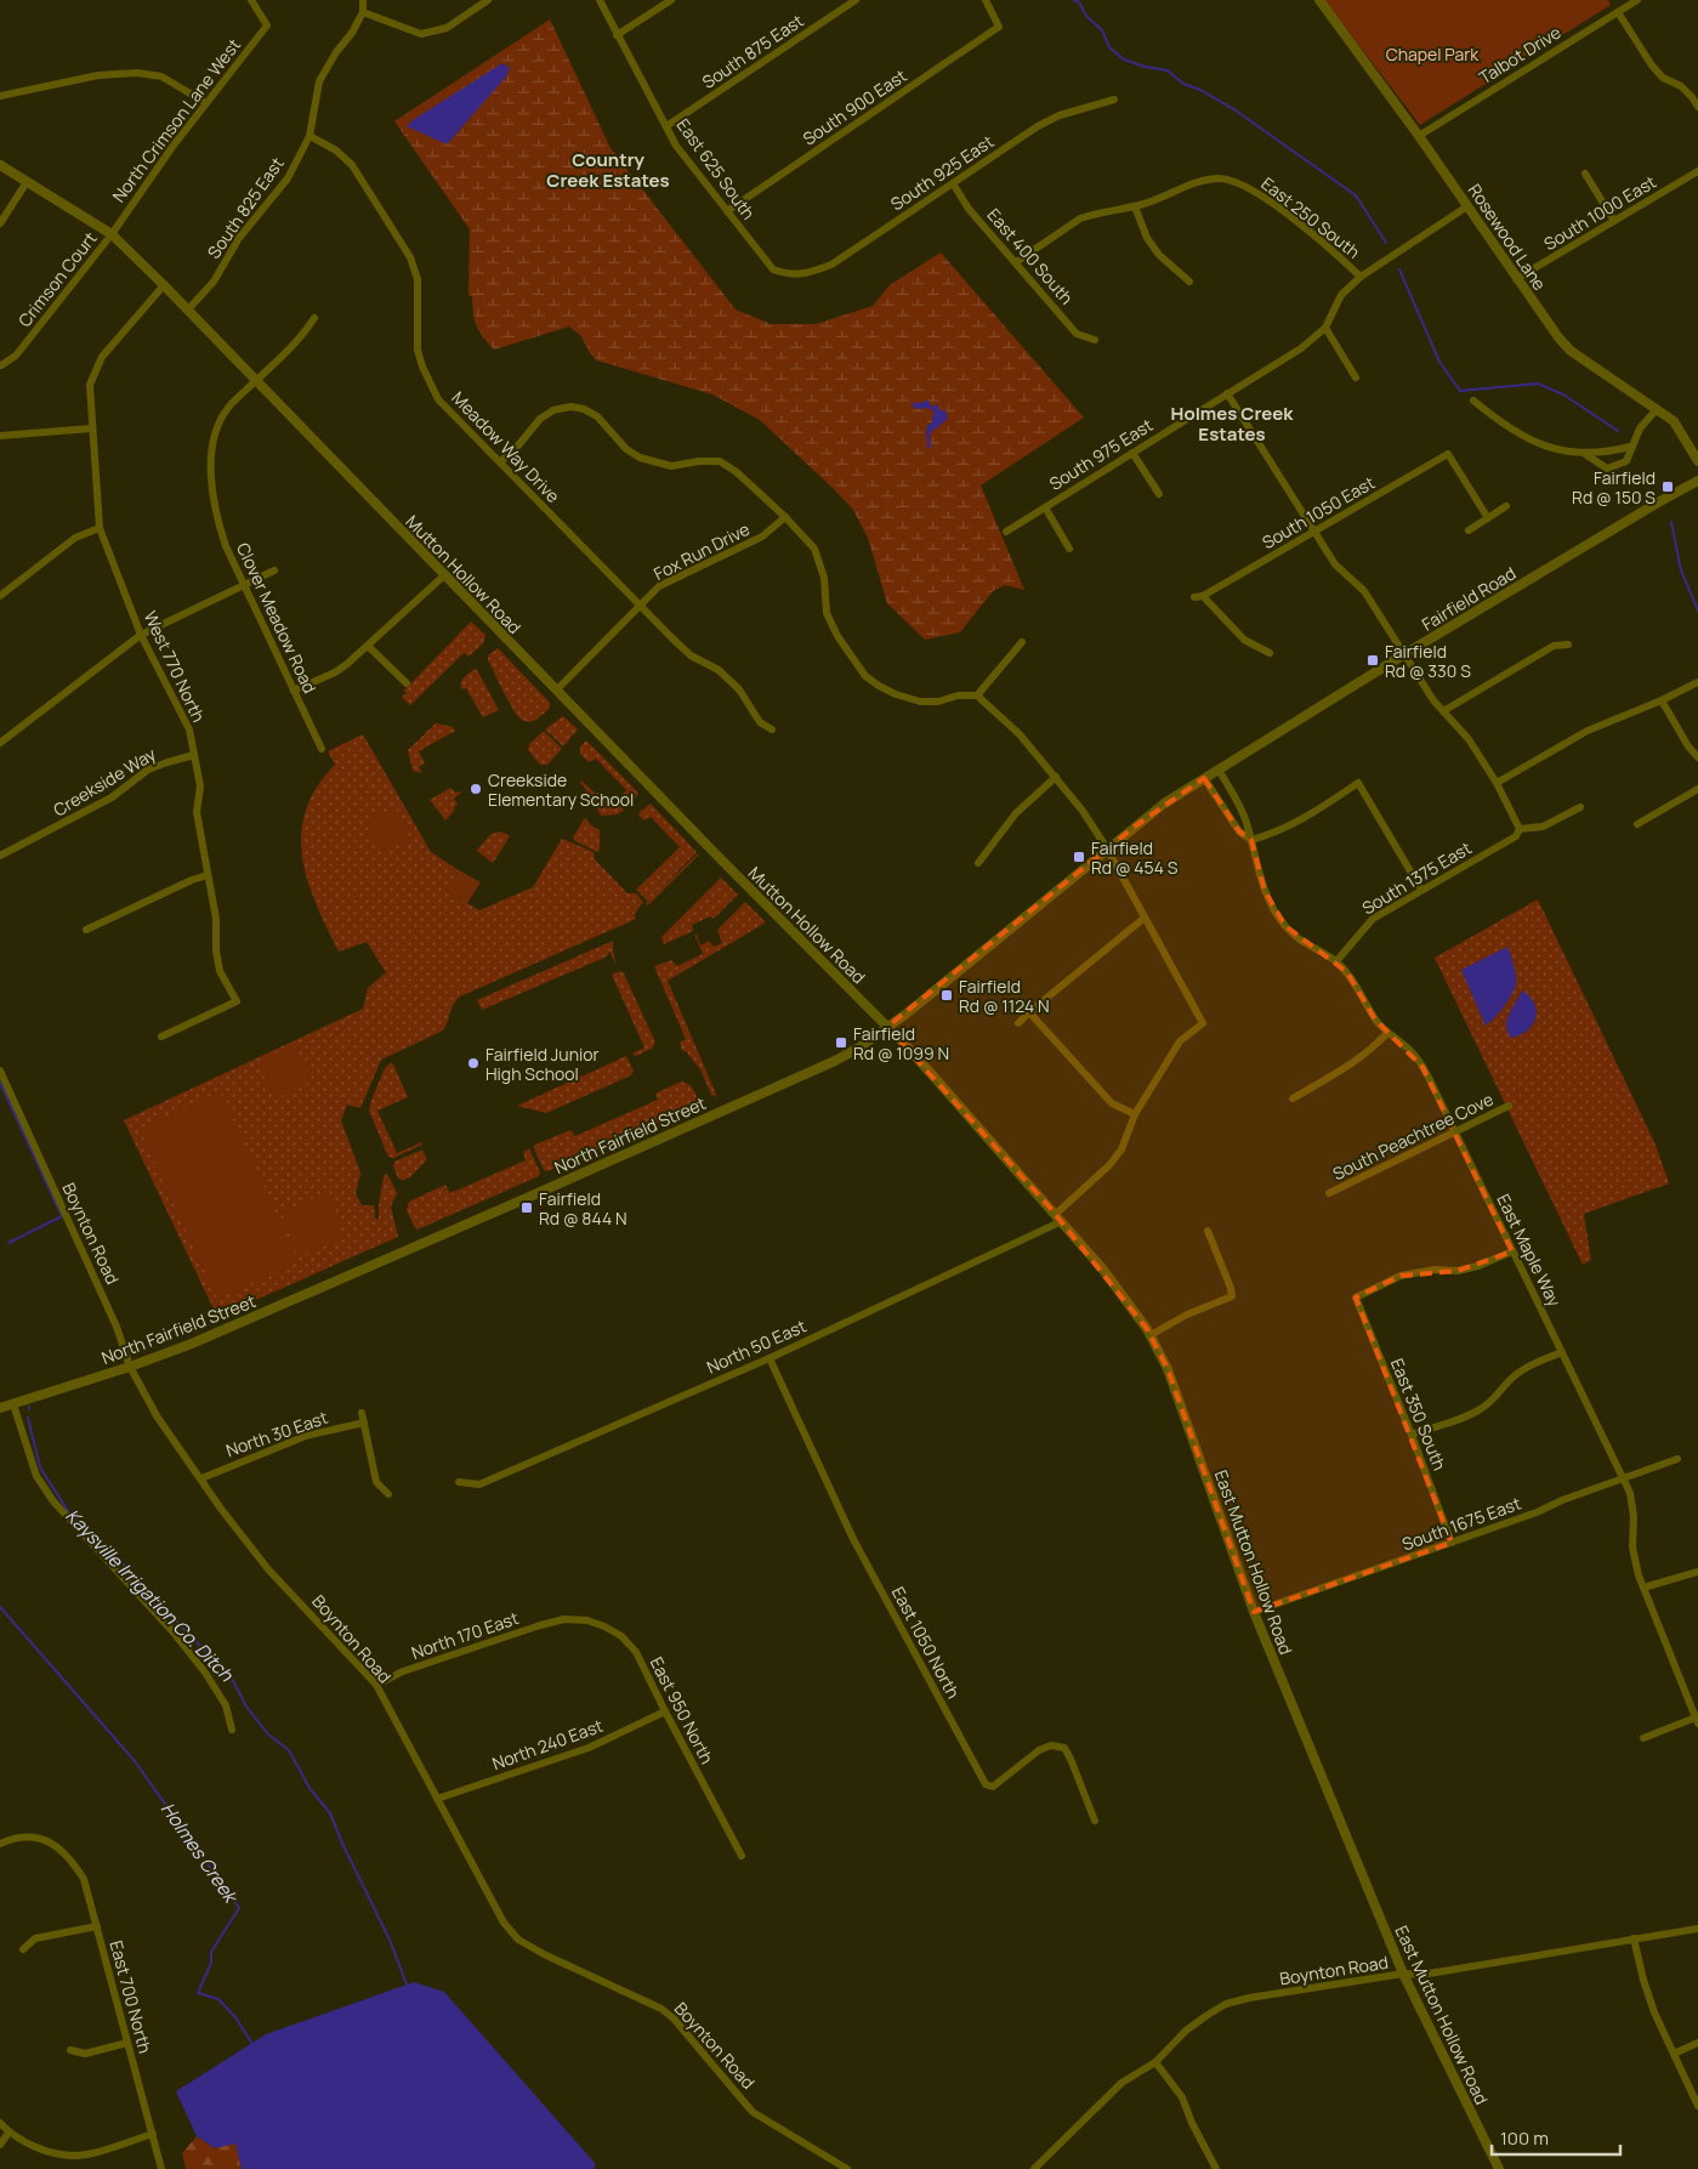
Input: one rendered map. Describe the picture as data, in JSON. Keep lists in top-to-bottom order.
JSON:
{
  "streets": {
    "street": [
      "South 875 East",
      "Talbot Drive",
      "South 900 East",
      "North Crimson Lane West",
      "East 625 South",
      "South 925 East",
      "South 825 East",
      "South 1000 East",
      "East 250 South",
      "Rosewood Lane",
      "East 400 South",
      "Crimson Court",
      "Meadow Way Drive",
      "South 975 East",
      "South 1050 East",
      "Fox Run Drive",
      "Mutton Hollow Road",
      "Fairfield Road",
      "Clover Meadow Road",
      "West 770 North",
      "Creekside Way",
      "South 1375 East",
      "North Fairfield Street",
      "South Peachtree Cove",
      "Boynton Road",
      "East Maple Way",
      "North 50 East",
      "East 350 South",
      "North 30 East",
      "South 1675 East",
      "East Mutton Hollow Road",
      "North 170 East",
      "East 1050 North",
      "East 950 North",
      "North 240 East",
      "East 700 North"
    ]
  },
  "crossings": [
    ["South 875 East", "East 625 South"],
    ["Talbot Drive", "Rosewood Lane"],
    ["South 900 East", "East 625 South"],
    ["North Crimson Lane West", "Crimson Court"],
    ["North Crimson Lane West", "Mutton Hollow Road"],
    ["East 625 South", "South 925 East"],
    ["South 925 East", "East 400 South"],
    ["South 825 East", "Meadow Way Drive"],
    ["South 825 East", "Mutton Hollow Road"],
    ["South 1000 East", "Rosewood Lane"],
    ["East 250 South", "South 975 East"],
    ["Rosewood Lane", "South 975 East"],
    ["Crimson Court", "Mutton Hollow Road"],
    ["Meadow Way Drive", "Fox Run Drive"],
    ["Fox Run Drive", "Mutton Hollow Road"],
    ["Mutton Hollow Road", "Clover Meadow Road"],
    ["Mutton Hollow Road", "West 770 North"],
    ["Mutton Hollow Road", "North Fairfield Street"],
    ["Mutton Hollow Road", "East Mutton Hollow Road"],
    ["Fairfield Road", "North Fairfield Street"],
    ["Fairfield Road", "East Maple Way"],
    ["West 770 North", "Creekside Way"],
    ["South 1375 East", "East Maple Way"],
    ["North Fairfield Street", "Boynton Road"],
    ["North Fairfield Street", "East Mutton Hollow Road"],
    ["South Peachtree Cove", "East Maple Way"],
    ["Boynton Road", "North 30 East"],
    ["Boynton Road", "East Mutton Hollow Road"],
    ["Boynton Road", "North 170 East"],
    ["Boynton Road", "North 240 East"],
    ["East Maple Way", "East 350 South"],
    ["East Maple Way", "South 1675 East"],
    ["North 50 East", "East Mutton Hollow Road"],
    ["North 50 East", "East 1050 North"],
    ["East 350 South", "South 1675 East"],
    ["South 1675 East", "East Mutton Hollow Road"],
    ["North 170 East", "East 950 North"],
    ["East 950 North", "North 240 East"]
  ],
  "districts": ["Country Creek Estates", "Holmes Creek Estates"],
  "water": ["Kaysville Irrigation Co. Ditch", "Holmes Creek"],
  "parks": ["Chapel Park"],
  "places": {
    "transit": [
      "Fairfield Rd @ 150 S",
      "Fairfield Rd @ 330 S",
      "Fairfield Rd @ 454 S",
      "Fairfield Rd @ 1124 N",
      "Fairfield Rd @ 1099 N",
      "Fairfield Rd @ 844 N"
    ],
    "other": ["Creekside Elementary School", "Fairfield Junior High School"]
  },
  "scale_bar": "100 m"
}
